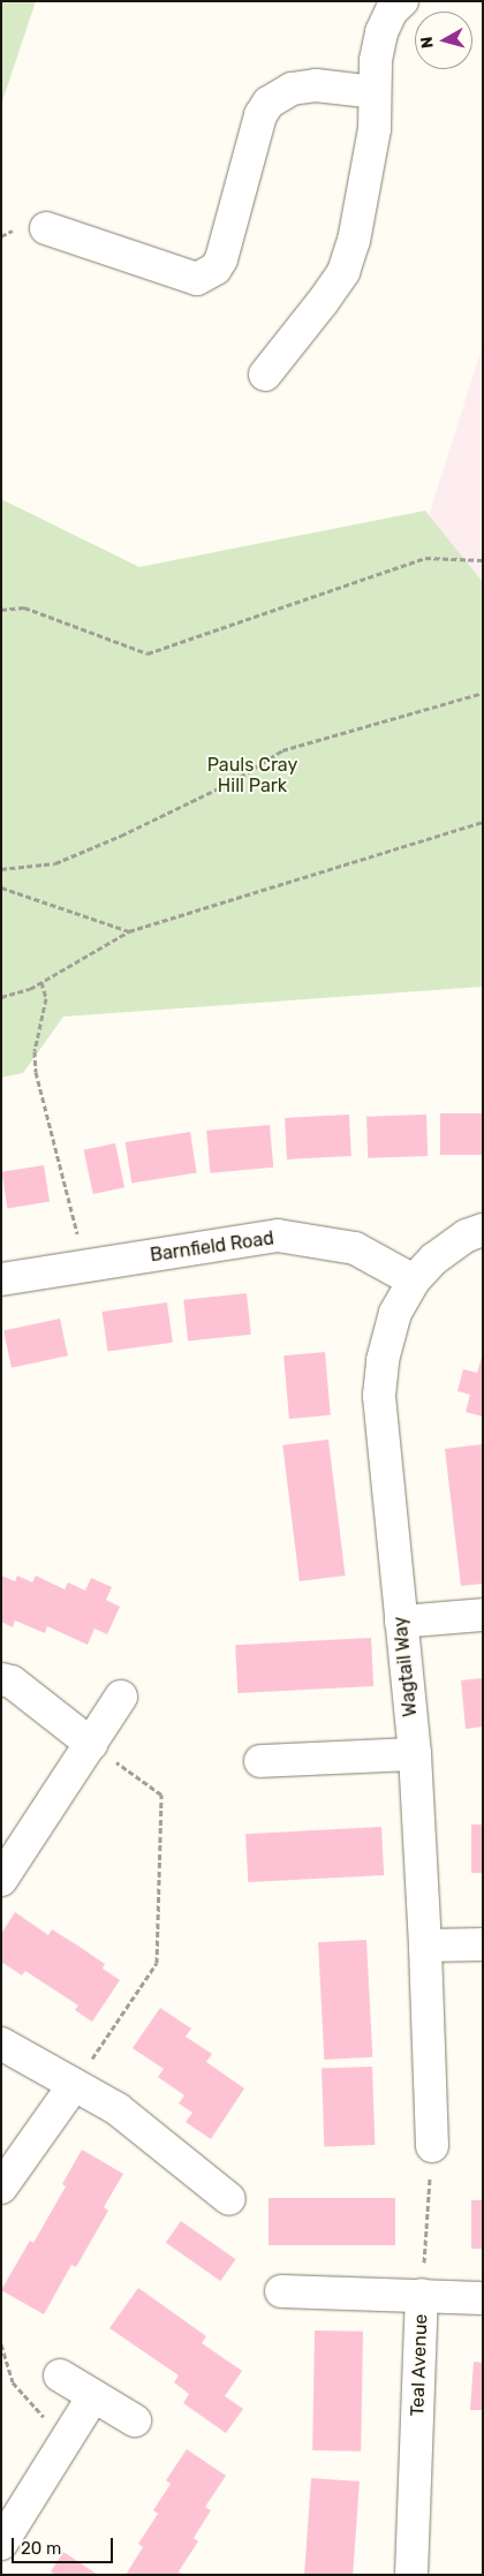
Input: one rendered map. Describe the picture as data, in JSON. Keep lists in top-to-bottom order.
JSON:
{
  "streets": {
    "street": ["Barnfield Road", "Wagtail Way", "Teal Avenue"]
  },
  "crossings": [
    ["Barnfield Road", "Wagtail Way"]
  ],
  "parks": ["Pauls Cray Hill Park"],
  "scale_bar": "20 m",
  "north": "left"
}
